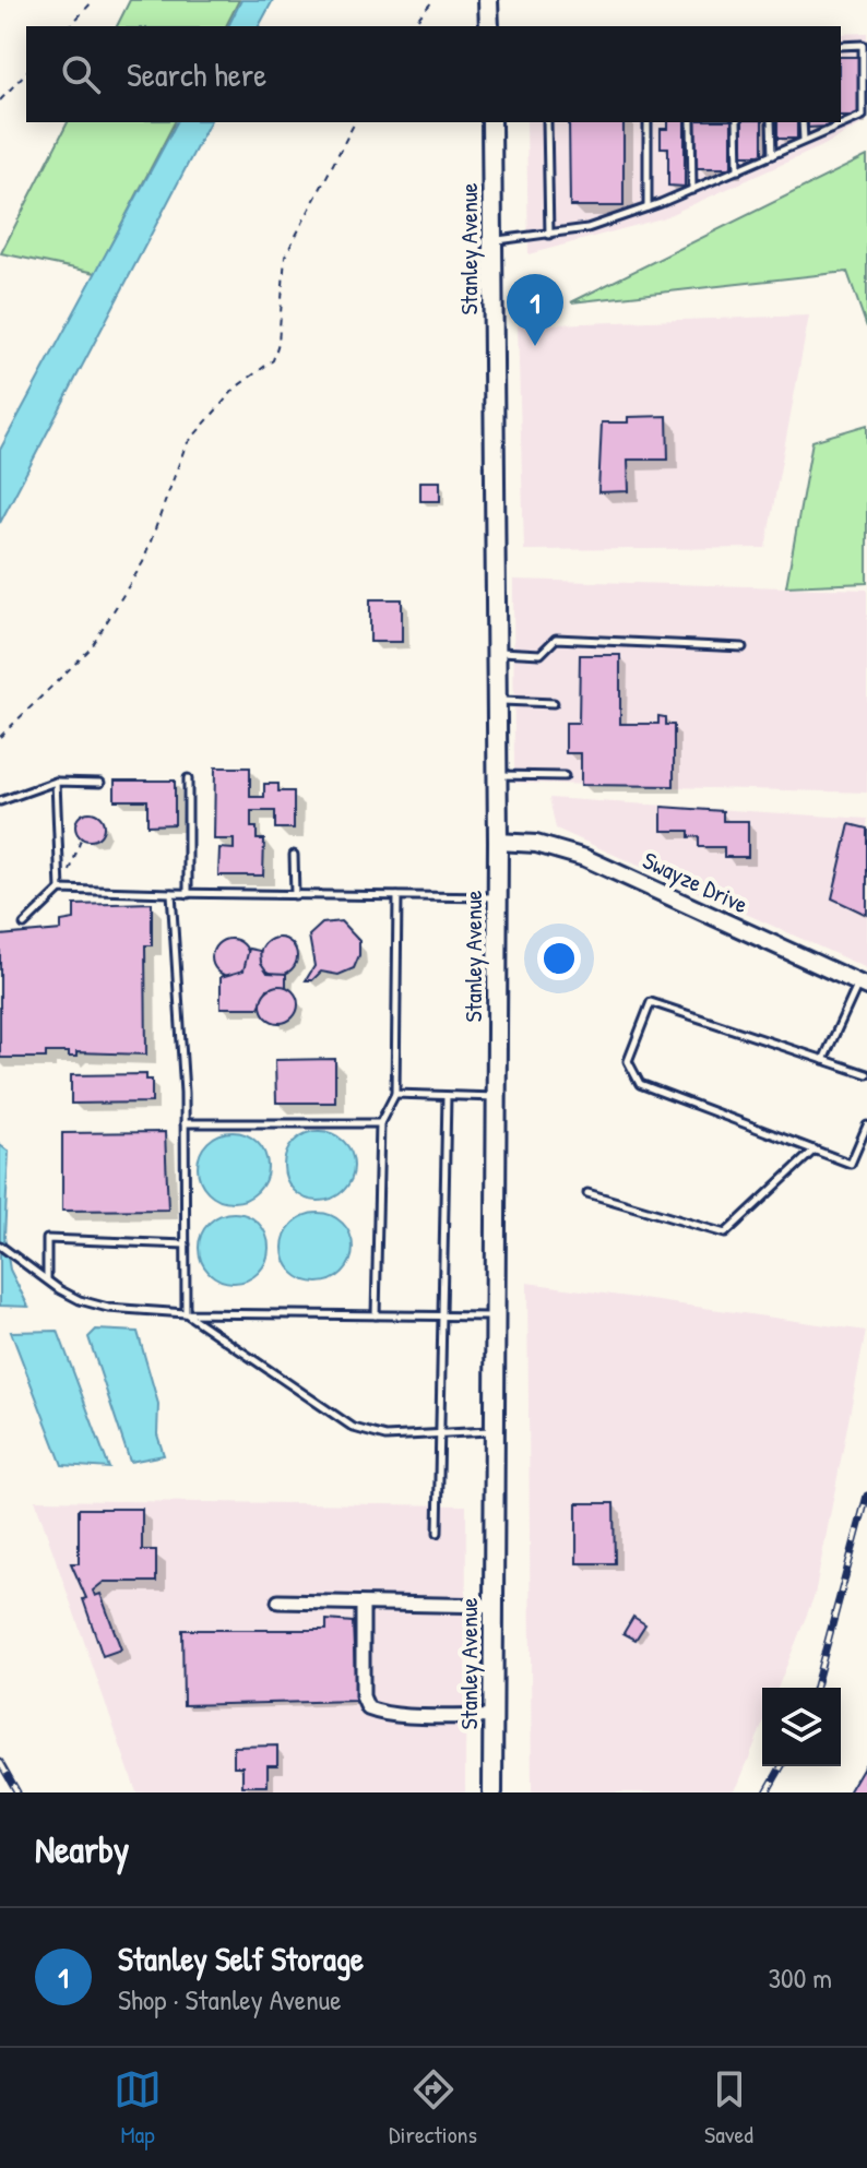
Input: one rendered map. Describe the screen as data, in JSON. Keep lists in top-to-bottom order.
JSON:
{
  "streets": {
    "main road": ["Stanley Avenue"],
    "street": ["Swayze Drive"]
  },
  "crossings": [
    ["Stanley Avenue", "Swayze Drive"]
  ],
  "page": {
    "search": "Search here",
    "pins": "1",
    "heading": "Nearby",
    "list": [
      {
        "mark": "1",
        "name": "Stanley Self Storage",
        "note": "Shop · Stanley Avenue",
        "value": "300 m"
      }
    ],
    "nav": ["Map", "Directions", "Saved"]
  }
}
